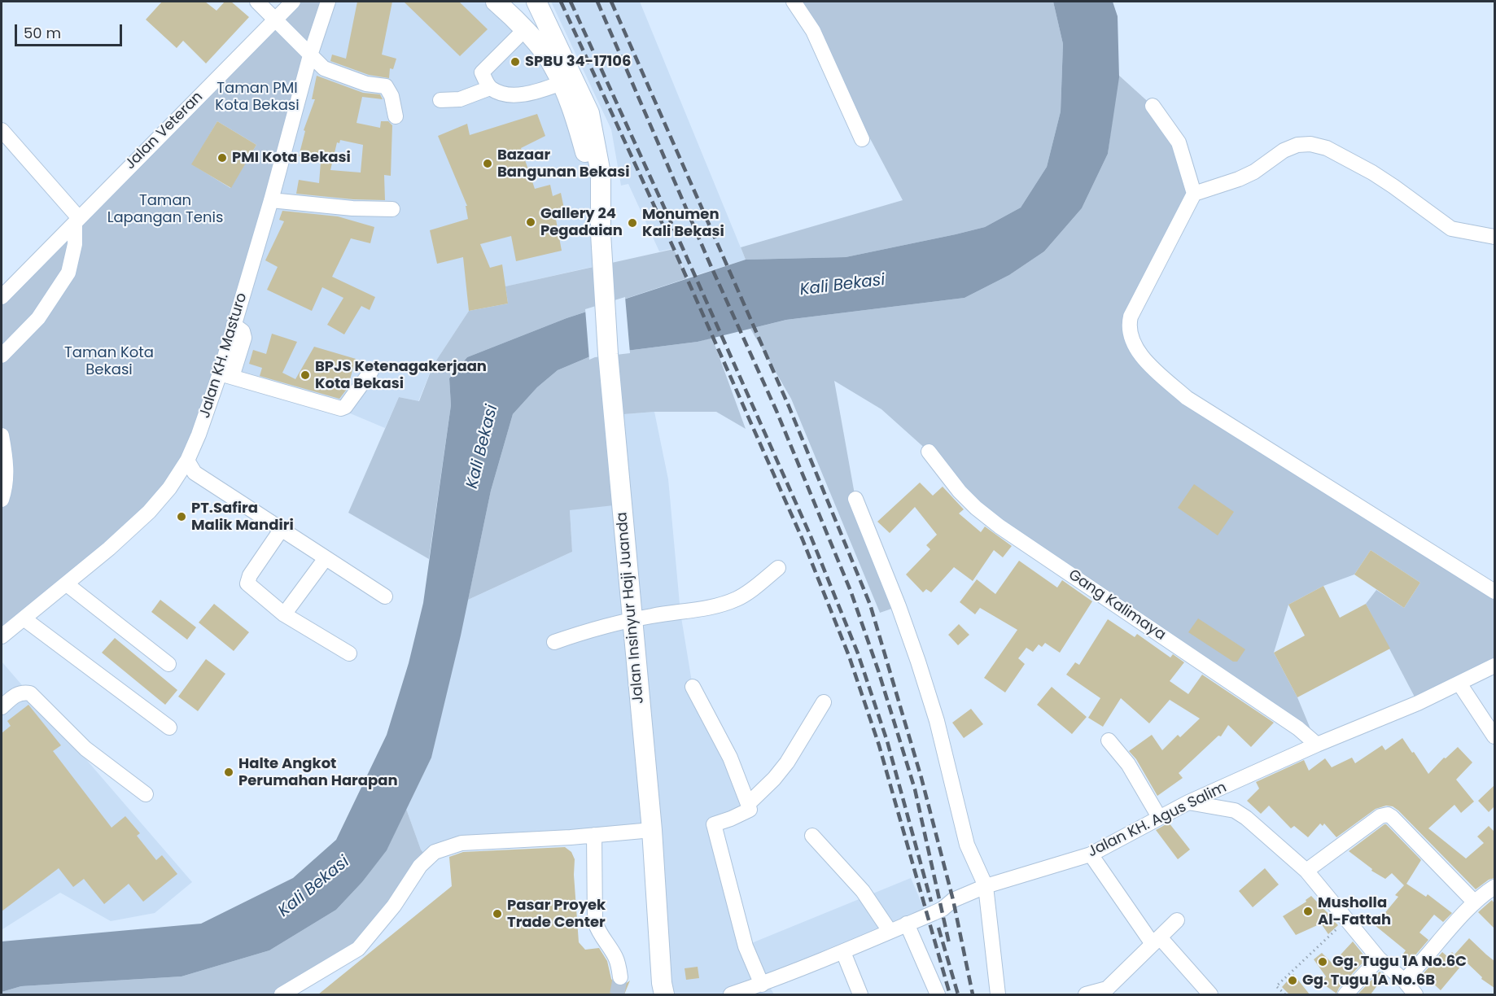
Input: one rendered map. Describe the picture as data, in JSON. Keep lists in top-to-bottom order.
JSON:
{
  "streets": {
    "main road": ["Jalan Insinyur Haji Juanda"],
    "street": [
      "Jalan Veteran",
      "Jalan KH. Masturo",
      "Gang Kalimaya",
      "Jalan KH. Agus Salim"
    ]
  },
  "crossings": [
    ["Gang Kalimaya", "Jalan KH. Agus Salim"]
  ],
  "water": ["Kali Bekasi"],
  "parks": ["Taman PMI Kota Bekasi", "Taman Lapangan Tenis", "Taman Kota Bekasi"],
  "places": [
    "SPBU 34-17106",
    "PMI Kota Bekasi",
    "Bazaar Bangunan Bekasi",
    "Gallery 24 Pegadaian",
    "Monumen Kali Bekasi",
    "BPJS Ketenagakerjaan Kota Bekasi",
    "PT.Safira Malik Mandiri",
    "Halte Angkot Perumahan Harapan",
    "Musholla Al-Fattah",
    "Pasar Proyek Trade Center",
    "Gg. Tugu 1A No.6C",
    "Gg. Tugu 1A No.6B"
  ],
  "scale_bar": "50 m"
}
